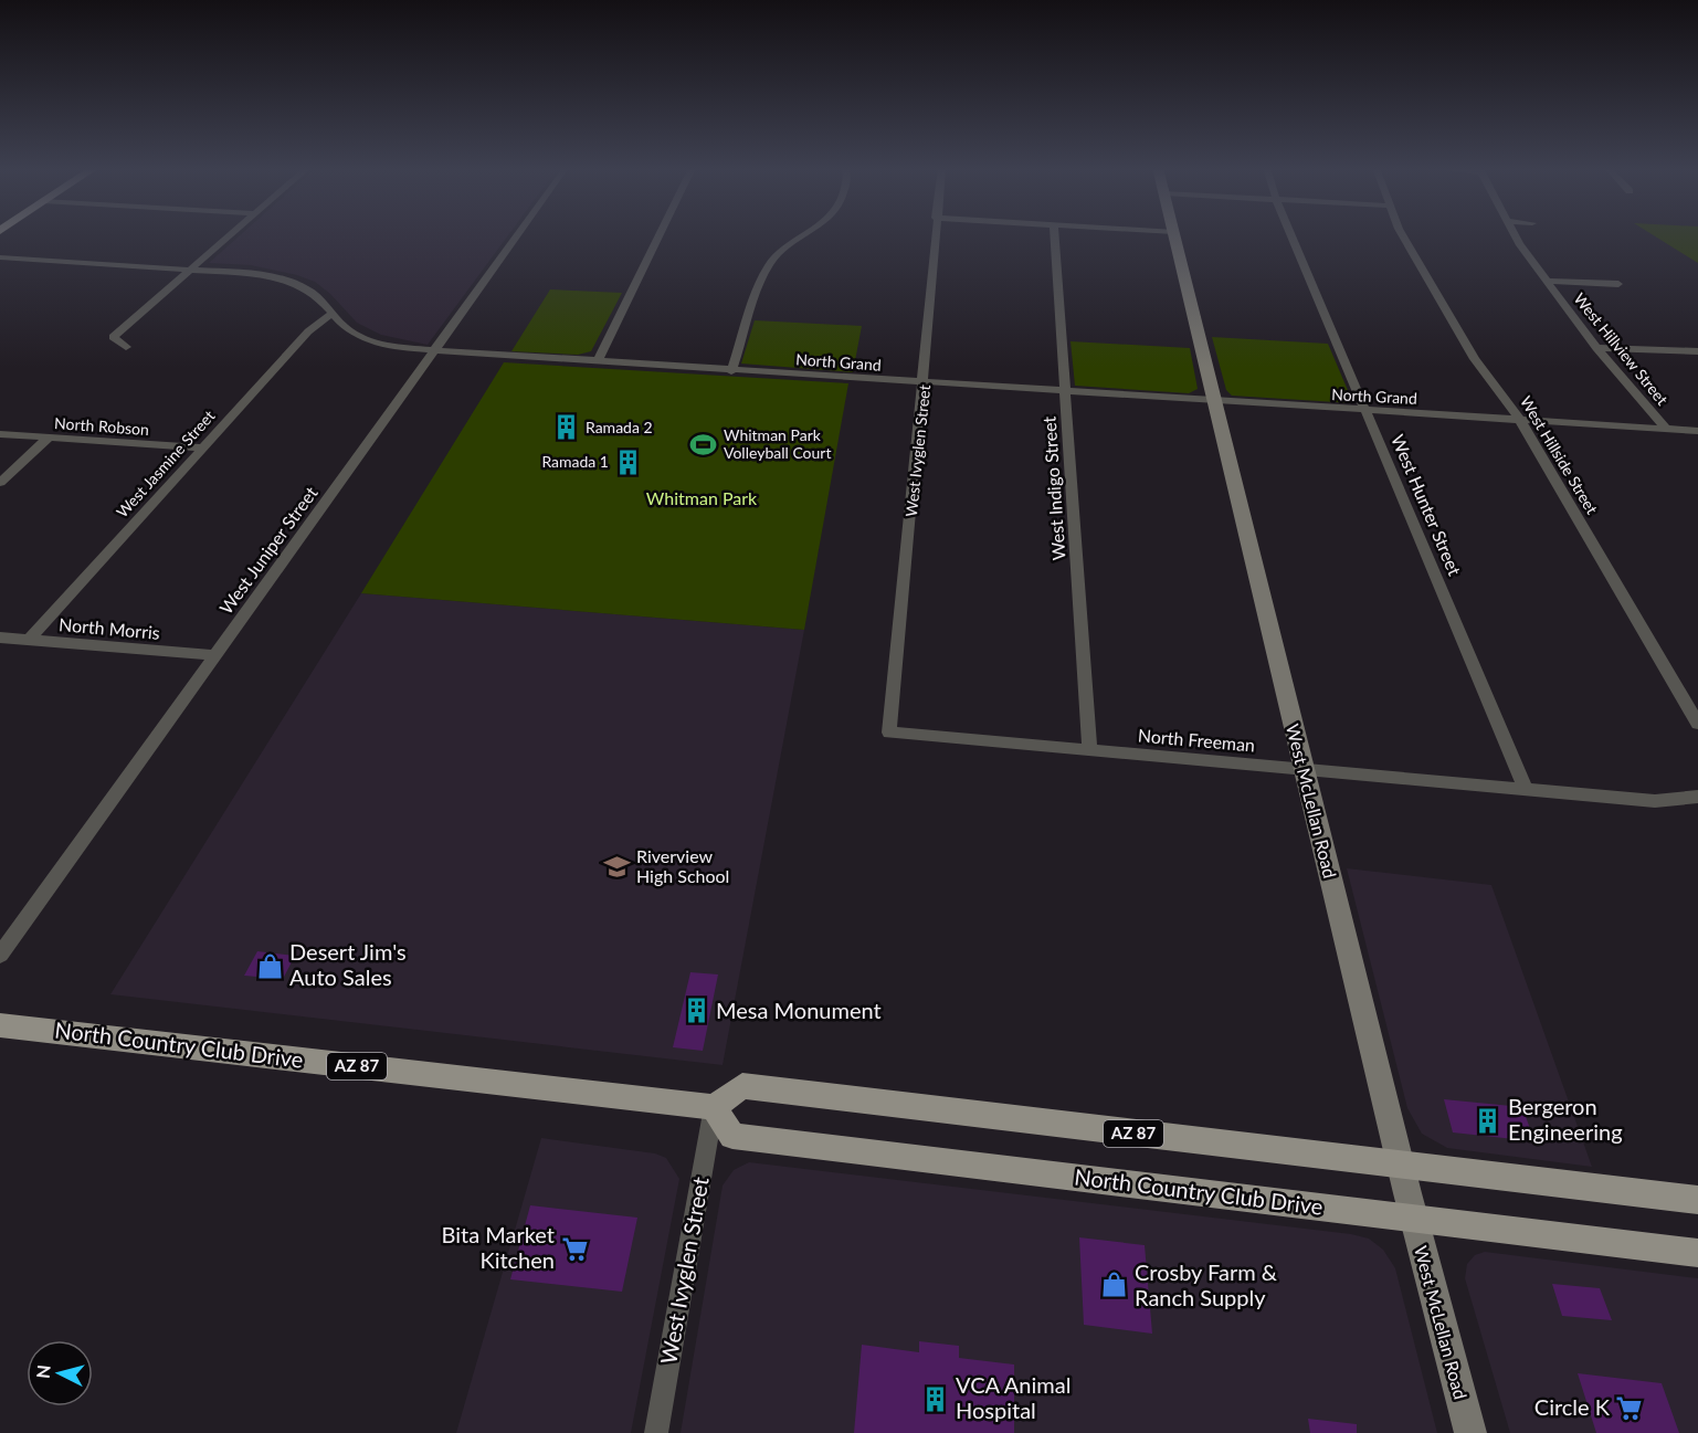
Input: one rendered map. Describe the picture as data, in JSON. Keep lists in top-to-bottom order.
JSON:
{
  "streets": {
    "main road": ["North Country Club Drive", "AZ 87"],
    "street": [
      "West Hillview Street",
      "North Grand",
      "North Robson",
      "West Ivyglen Street",
      "West Hillside Street",
      "West Jasmine Street",
      "West Indigo Street",
      "West Hunter Street",
      "West Juniper Street",
      "North Morris",
      "North Freeman",
      "West McLellan Road"
    ]
  },
  "crossings": [
    ["West Hillview Street", "North Grand"],
    ["North Grand", "West Ivyglen Street"],
    ["North Grand", "West Hillside Street"],
    ["North Grand", "West Jasmine Street"],
    ["North Grand", "West Indigo Street"],
    ["North Grand", "West Hunter Street"],
    ["North Grand", "West Juniper Street"],
    ["North Grand", "West McLellan Road"],
    ["North Robson", "West Jasmine Street"],
    ["West Ivyglen Street", "North Freeman"],
    ["West Ivyglen Street", "North Country Club Drive"],
    ["West Ivyglen Street", "AZ 87"],
    ["West Jasmine Street", "North Morris"],
    ["West Indigo Street", "North Freeman"],
    ["West Hunter Street", "North Freeman"],
    ["West Juniper Street", "North Morris"],
    ["North Freeman", "West McLellan Road"],
    ["West McLellan Road", "North Country Club Drive"],
    ["West McLellan Road", "AZ 87"],
    ["North Country Club Drive", "AZ 87"]
  ],
  "parks": ["Whitman Park"],
  "places": {
    "building": [
      "Ramada 2",
      "Ramada 1",
      "Mesa Monument",
      "Bergeron Engineering",
      "VCA Animal Hospital"
    ],
    "sports": ["Whitman Park Volleyball Court"],
    "school or university": ["Riverview High School"],
    "shop": ["Desert Jim's Auto Sales", "Crosby Farm & Ranch Supply"],
    "supermarket": ["Bita Market Kitchen", "Circle K"]
  },
  "north": "left"
}
